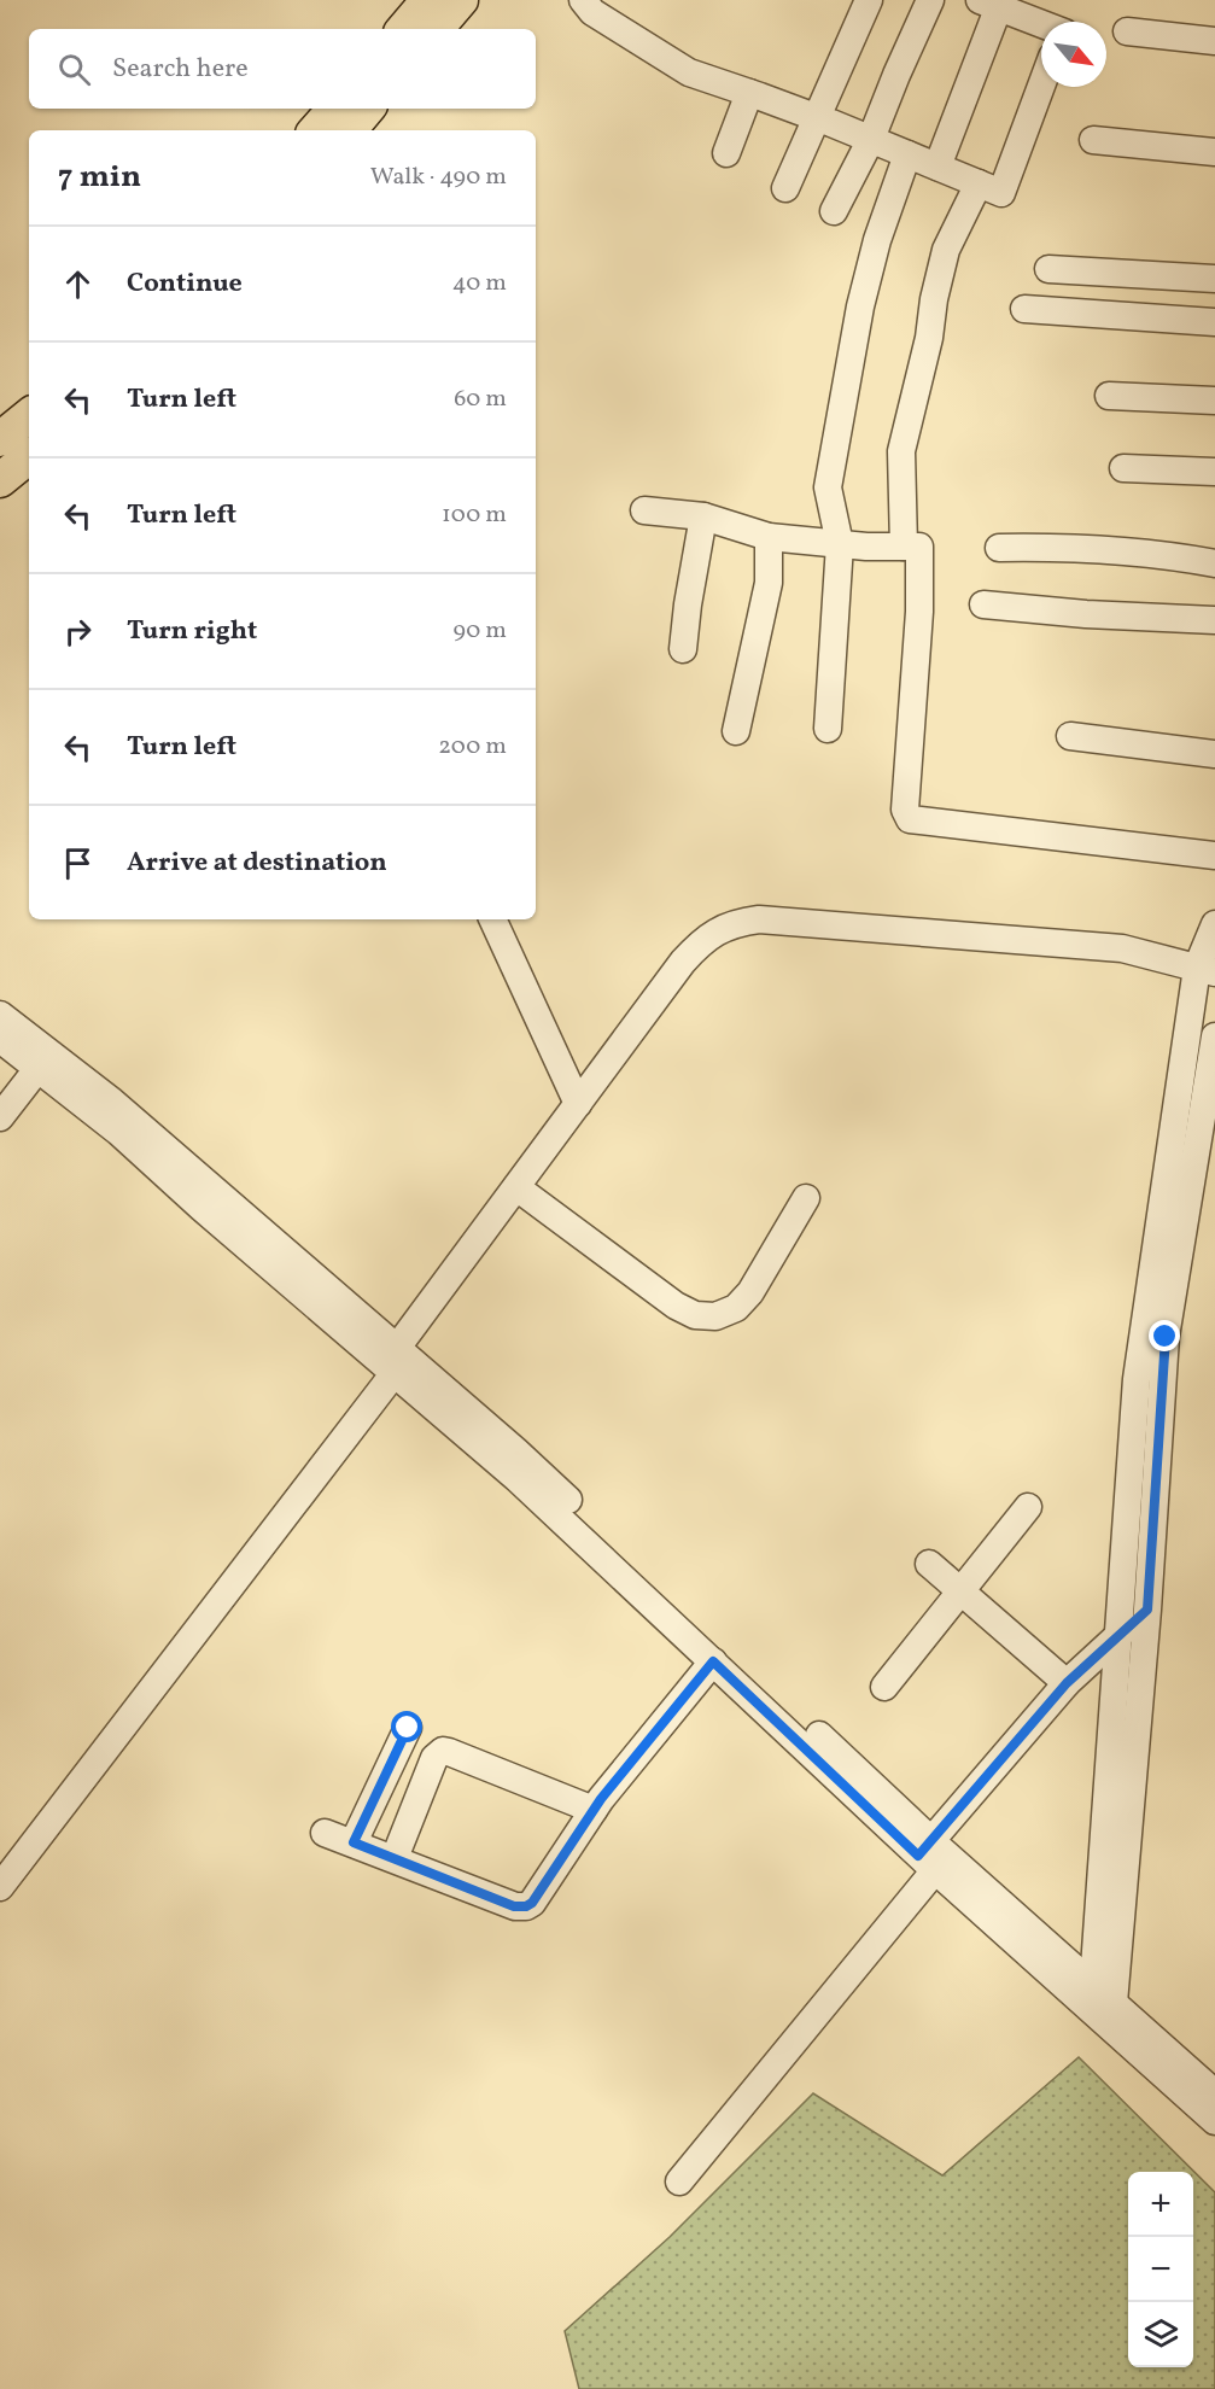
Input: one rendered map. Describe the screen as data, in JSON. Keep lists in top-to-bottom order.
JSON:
{
  "north": "bottom right",
  "page": {
    "search": "Search here",
    "heading": ["7 min", "Walk · 490 m"],
    "list": [
      ["Continue", "40 m"],
      ["Turn left", "60 m"],
      ["Turn left", "100 m"],
      ["Turn right", "90 m"],
      ["Turn left", "200 m"],
      "Arrive at destination"
    ],
    "map_buttons": ["+", "−"]
  }
}
